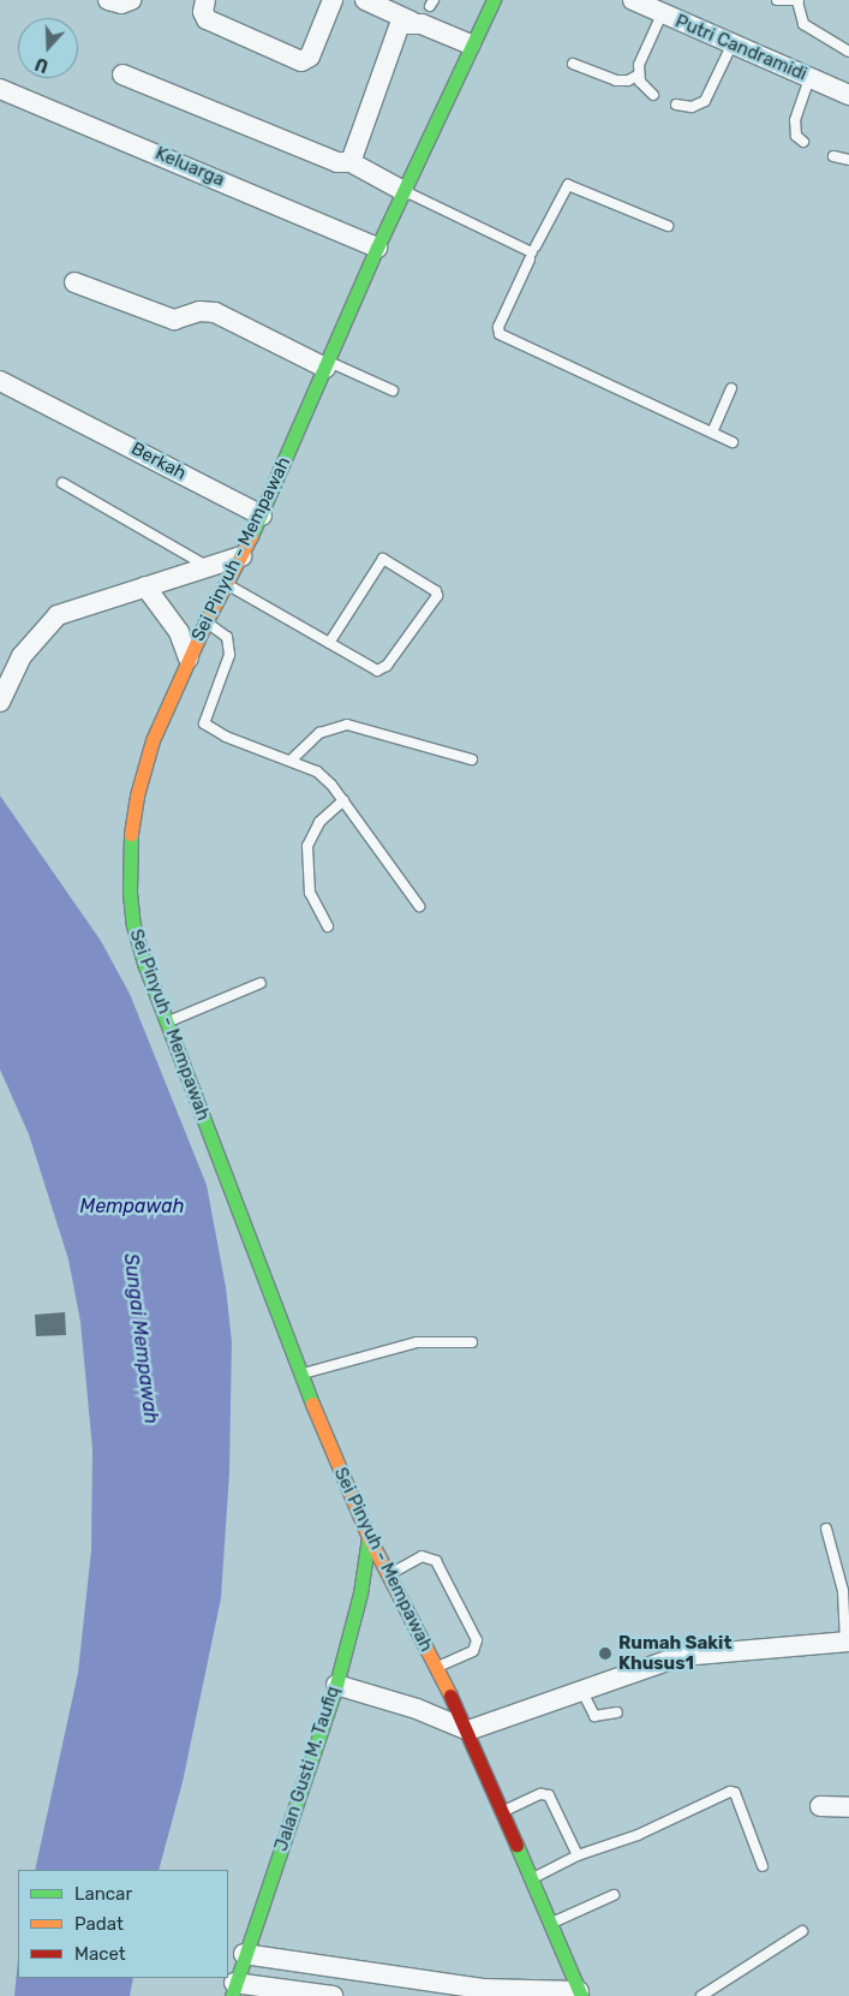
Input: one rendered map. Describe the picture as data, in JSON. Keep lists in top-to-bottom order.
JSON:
{
  "streets": {
    "main road": ["Sei Pinyuh - Mempawah", "Jalan Gusti M. Taufiq"],
    "street": ["Putri Candramidi", "Keluarga", "Berkah"]
  },
  "crossings": [
    ["Keluarga", "Sei Pinyuh - Mempawah"],
    ["Berkah", "Sei Pinyuh - Mempawah"],
    ["Sei Pinyuh - Mempawah", "Jalan Gusti M. Taufiq"]
  ],
  "water": ["Mempawah", "Sungai Mempawah"],
  "places": ["Rumah Sakit Khusus1"],
  "legend": ["Lancar", "Padat", "Macet"],
  "north": "bottom"
}
